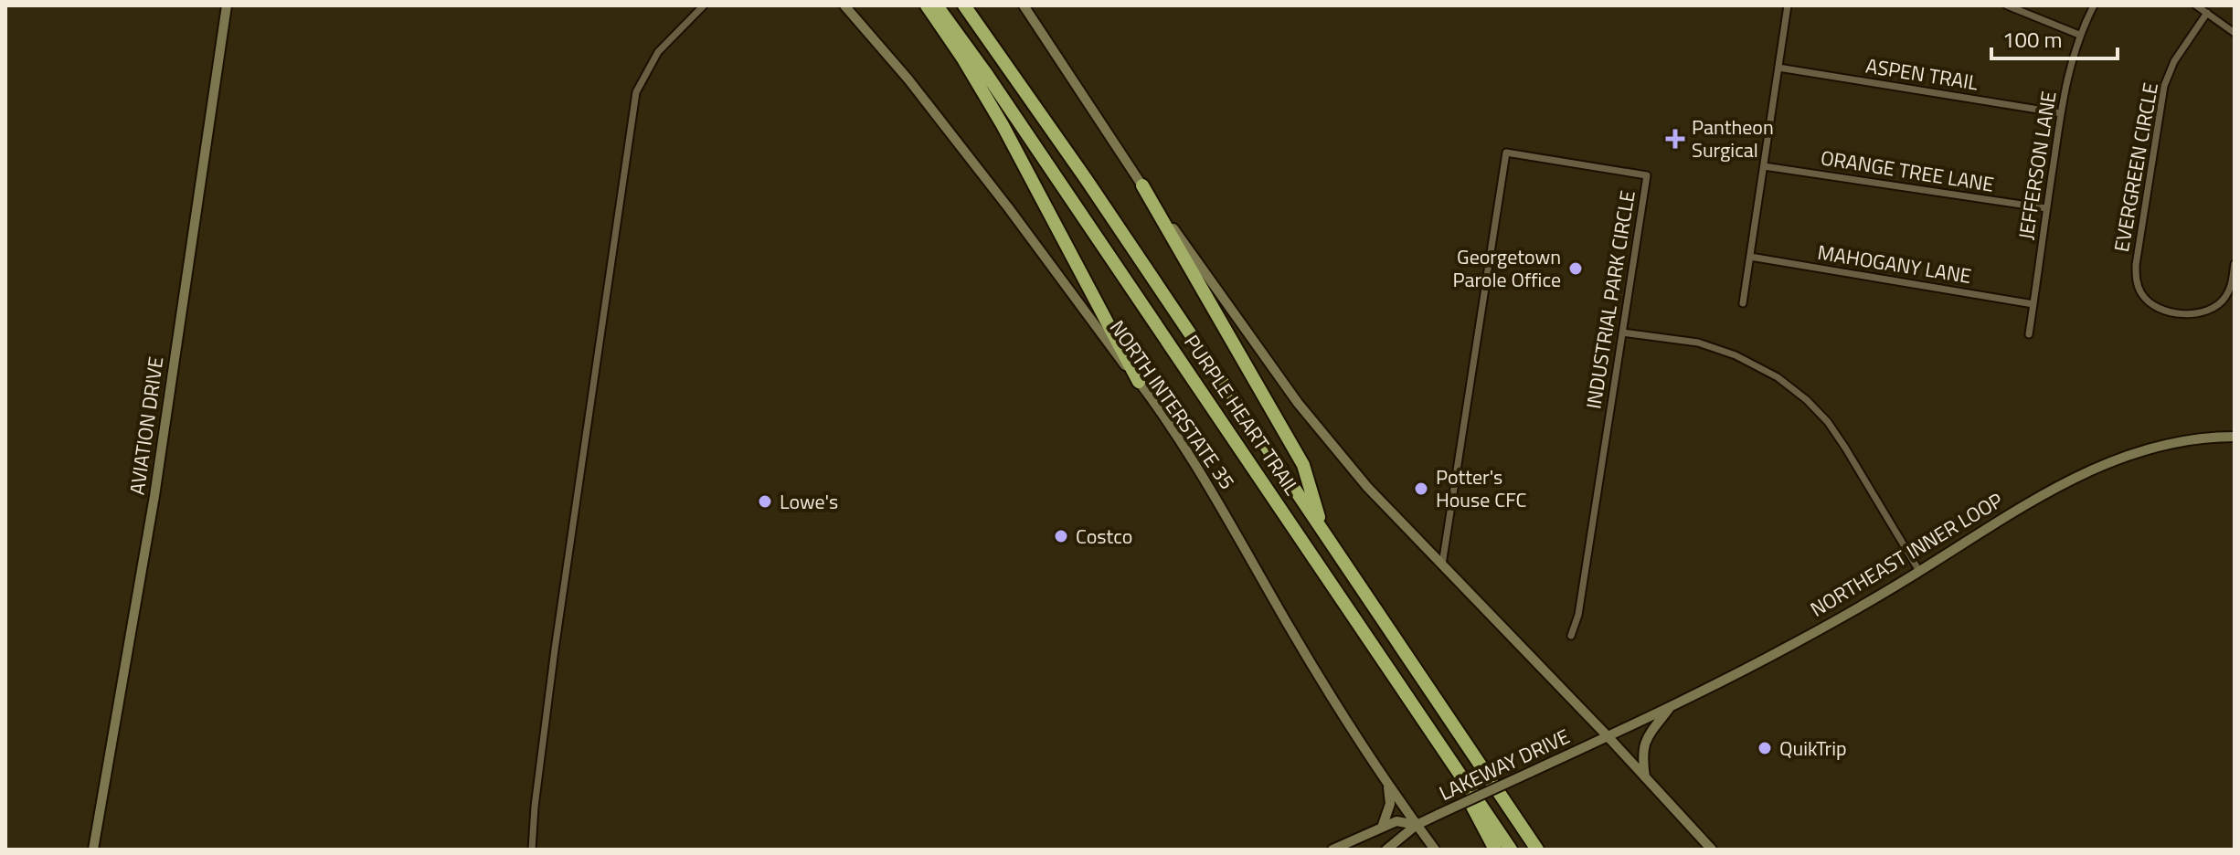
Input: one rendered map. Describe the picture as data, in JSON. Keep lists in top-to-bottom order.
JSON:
{
  "streets": {
    "highway": ["PURPLE HEART TRAIL"],
    "main road": [
      "NORTH INTERSTATE 35",
      "AVIATION DRIVE",
      "NORTHEAST INNER LOOP",
      "LAKEWAY DRIVE"
    ],
    "street": [
      "ASPEN TRAIL",
      "JEFFERSON LANE",
      "EVERGREEN CIRCLE",
      "ORANGE TREE LANE",
      "MAHOGANY LANE",
      "INDUSTRIAL PARK CIRCLE"
    ]
  },
  "crossings": [
    ["ASPEN TRAIL", "JEFFERSON LANE"],
    ["JEFFERSON LANE", "ORANGE TREE LANE"],
    ["JEFFERSON LANE", "MAHOGANY LANE"],
    ["NORTH INTERSTATE 35", "LAKEWAY DRIVE"],
    ["NORTHEAST INNER LOOP", "LAKEWAY DRIVE"]
  ],
  "places": {
    "health": ["Pantheon Surgical"],
    "other": [
      "Georgetown Parole Office",
      "Potter's House CFC",
      "Lowe's",
      "Costco",
      "QuikTrip"
    ]
  },
  "scale_bar": "100 m"
}
